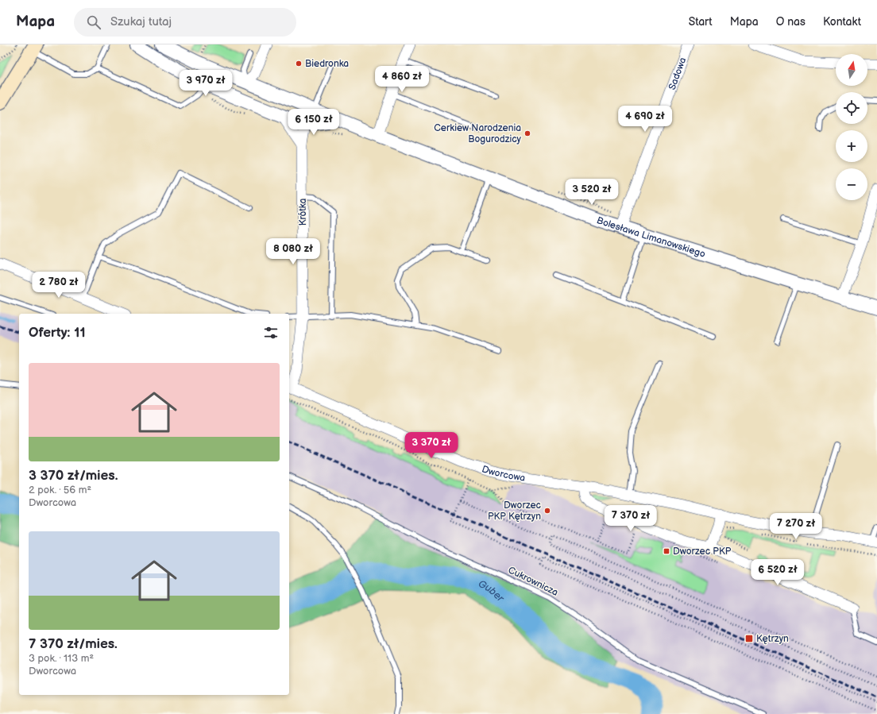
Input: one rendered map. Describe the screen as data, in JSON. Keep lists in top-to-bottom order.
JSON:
{
  "streets": {
    "street": [
      "Sadowa",
      "Krótka",
      "Bolesława Limanowskiego",
      "Dworcowa"
    ],
    "lane": ["Cukrownicza"]
  },
  "crossings": [
    ["Sadowa", "Bolesława Limanowskiego"],
    ["Krótka", "Bolesława Limanowskiego"],
    ["Krótka", "Dworcowa"]
  ],
  "water": ["Guber"],
  "places": {
    "other": ["Biedronka", "Cerkiew Narodzenia Bogurodzicy", "Dworzec PKP Kętrzyn"],
    "transit": ["Dworzec PKP", "Kętrzyn"]
  },
  "north": "top",
  "page": {
    "header": "Mapa",
    "search": "Szukaj tutaj",
    "nav": [
      "Start",
      "Mapa",
      "O nas",
      "Kontakt"
    ],
    "map_buttons": ["+", "−"],
    "price": [
      "4 860 zł",
      "3 970 zł",
      "4 690 zł",
      "6 150 zł",
      "3 520 zł",
      "8 080 zł",
      "2 780 zł",
      "3 370 zł",
      "7 370 zł",
      "7 270 zł",
      "6 520 zł"
    ],
    "heading": "Oferty: 11",
    "list": [
      {
        "name": "3 370 zł/mies.",
        "note": "2 pok. · 56 m² · Dworcowa"
      },
      {
        "name": "7 370 zł/mies.",
        "note": "3 pok. · 113 m² · Dworcowa"
      }
    ]
  }
}
